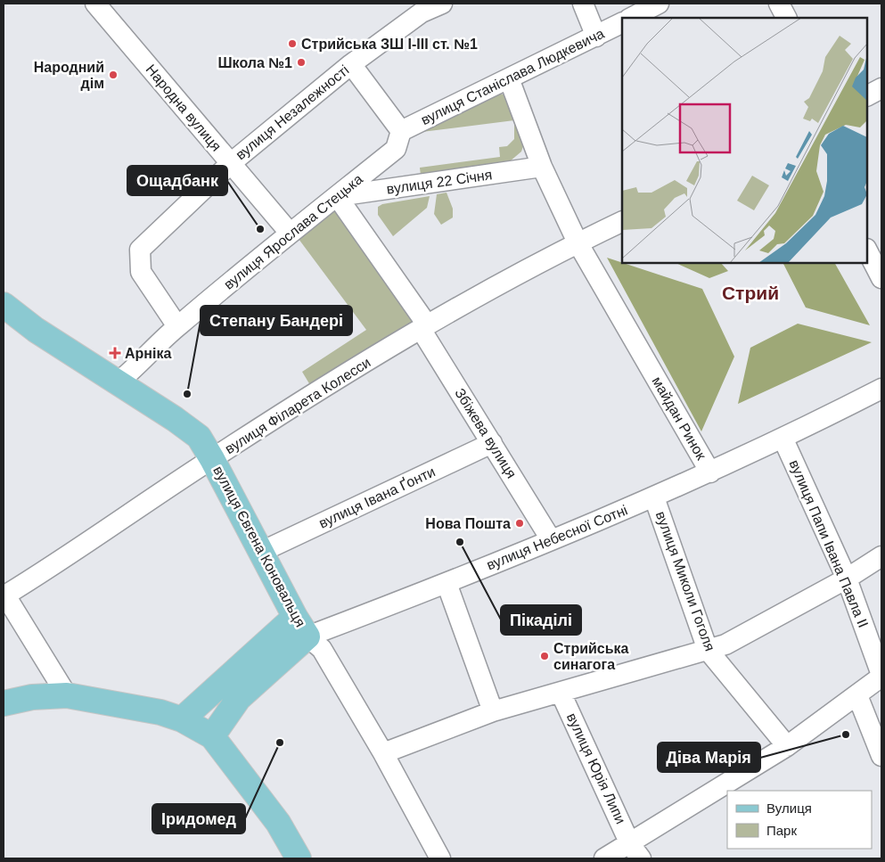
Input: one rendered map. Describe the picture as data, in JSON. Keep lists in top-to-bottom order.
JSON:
{
  "streets": {
    "main road": ["вулиця Небесної Сотні", "вулиця Євгена Коновальця"],
    "street": [
      "вулиця Станіслава Людкевича",
      "Народна вулиця",
      "вулиця Незалежності",
      "вулиця 22 Січня",
      "вулиця Ярослава Стецька",
      "вулиця Філарета Колесси",
      "майдан Ринок",
      "Збіжева вулиця",
      "вулиця Івана Ґонти",
      "вулиця Папи Івана Павла II",
      "вулиця Миколи Гоголя",
      "вулиця Юрія Липи"
    ]
  },
  "crossings": [
    ["вулиця Станіслава Людкевича", "вулиця Ярослава Стецька"],
    ["Народна вулиця", "вулиця Незалежності"],
    ["Народна вулиця", "вулиця Ярослава Стецька"],
    ["вулиця Незалежності", "вулиця Ярослава Стецька"],
    ["вулиця 22 Січня", "вулиця Ярослава Стецька"],
    ["вулиця 22 Січня", "Збіжева вулиця"],
    ["вулиця Ярослава Стецька", "Збіжева вулиця"],
    ["вулиця Ярослава Стецька", "вулиця Євгена Коновальця"],
    ["вулиця Філарета Колесси", "майдан Ринок"],
    ["вулиця Філарета Колесси", "Збіжева вулиця"],
    ["вулиця Філарета Колесси", "вулиця Євгена Коновальця"],
    ["майдан Ринок", "вулиця Небесної Сотні"],
    ["майдан Ринок", "вулиця Папи Івана Павла II"],
    ["Збіжева вулиця", "вулиця Івана Ґонти"],
    ["Збіжева вулиця", "вулиця Небесної Сотні"],
    ["вулиця Івана Ґонти", "вулиця Євгена Коновальця"],
    ["вулиця Небесної Сотні", "вулиця Євгена Коновальця"],
    ["вулиця Небесної Сотні", "вулиця Миколи Гоголя"]
  ],
  "districts": ["Стрий"],
  "places": {
    "other": [
      "Стрийська ЗШ І-ІІІ ст. №1",
      "Школа №1",
      "Народний дім",
      "Ощадбанк",
      "Степану Бандері",
      "Нова Пошта",
      "Пікаділі",
      "Стрийська синагога",
      "Діва Марія",
      "Іридомед"
    ],
    "health": ["Арніка"]
  },
  "legend": ["Вулиця", "Парк"]
}
